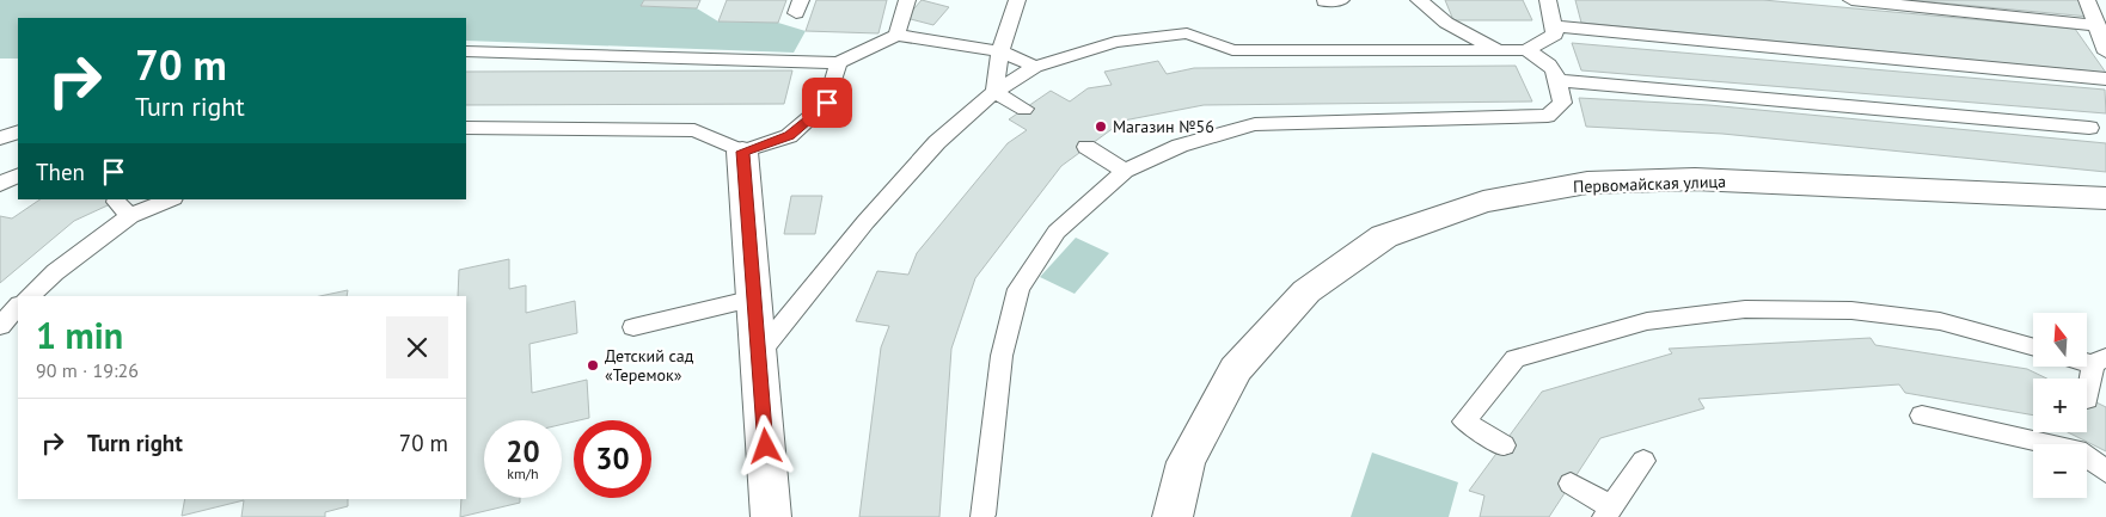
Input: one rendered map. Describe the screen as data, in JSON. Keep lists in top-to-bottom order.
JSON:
{
  "streets": {
    "street": ["Первомайская улица"]
  },
  "places": ["Магазин №56", "Детский сад «Теремок»"],
  "north": "top",
  "page": {
    "turn": ["70 m", "Turn right"],
    "then": "Then",
    "heading": ["1 min", "90 m · 19:26"],
    "map_buttons": ["+", "−"],
    "list": [
      {
        "name": "Turn right",
        "value": "70 m"
      }
    ],
    "speed": "20 km/h",
    "limit": "30"
  }
}
